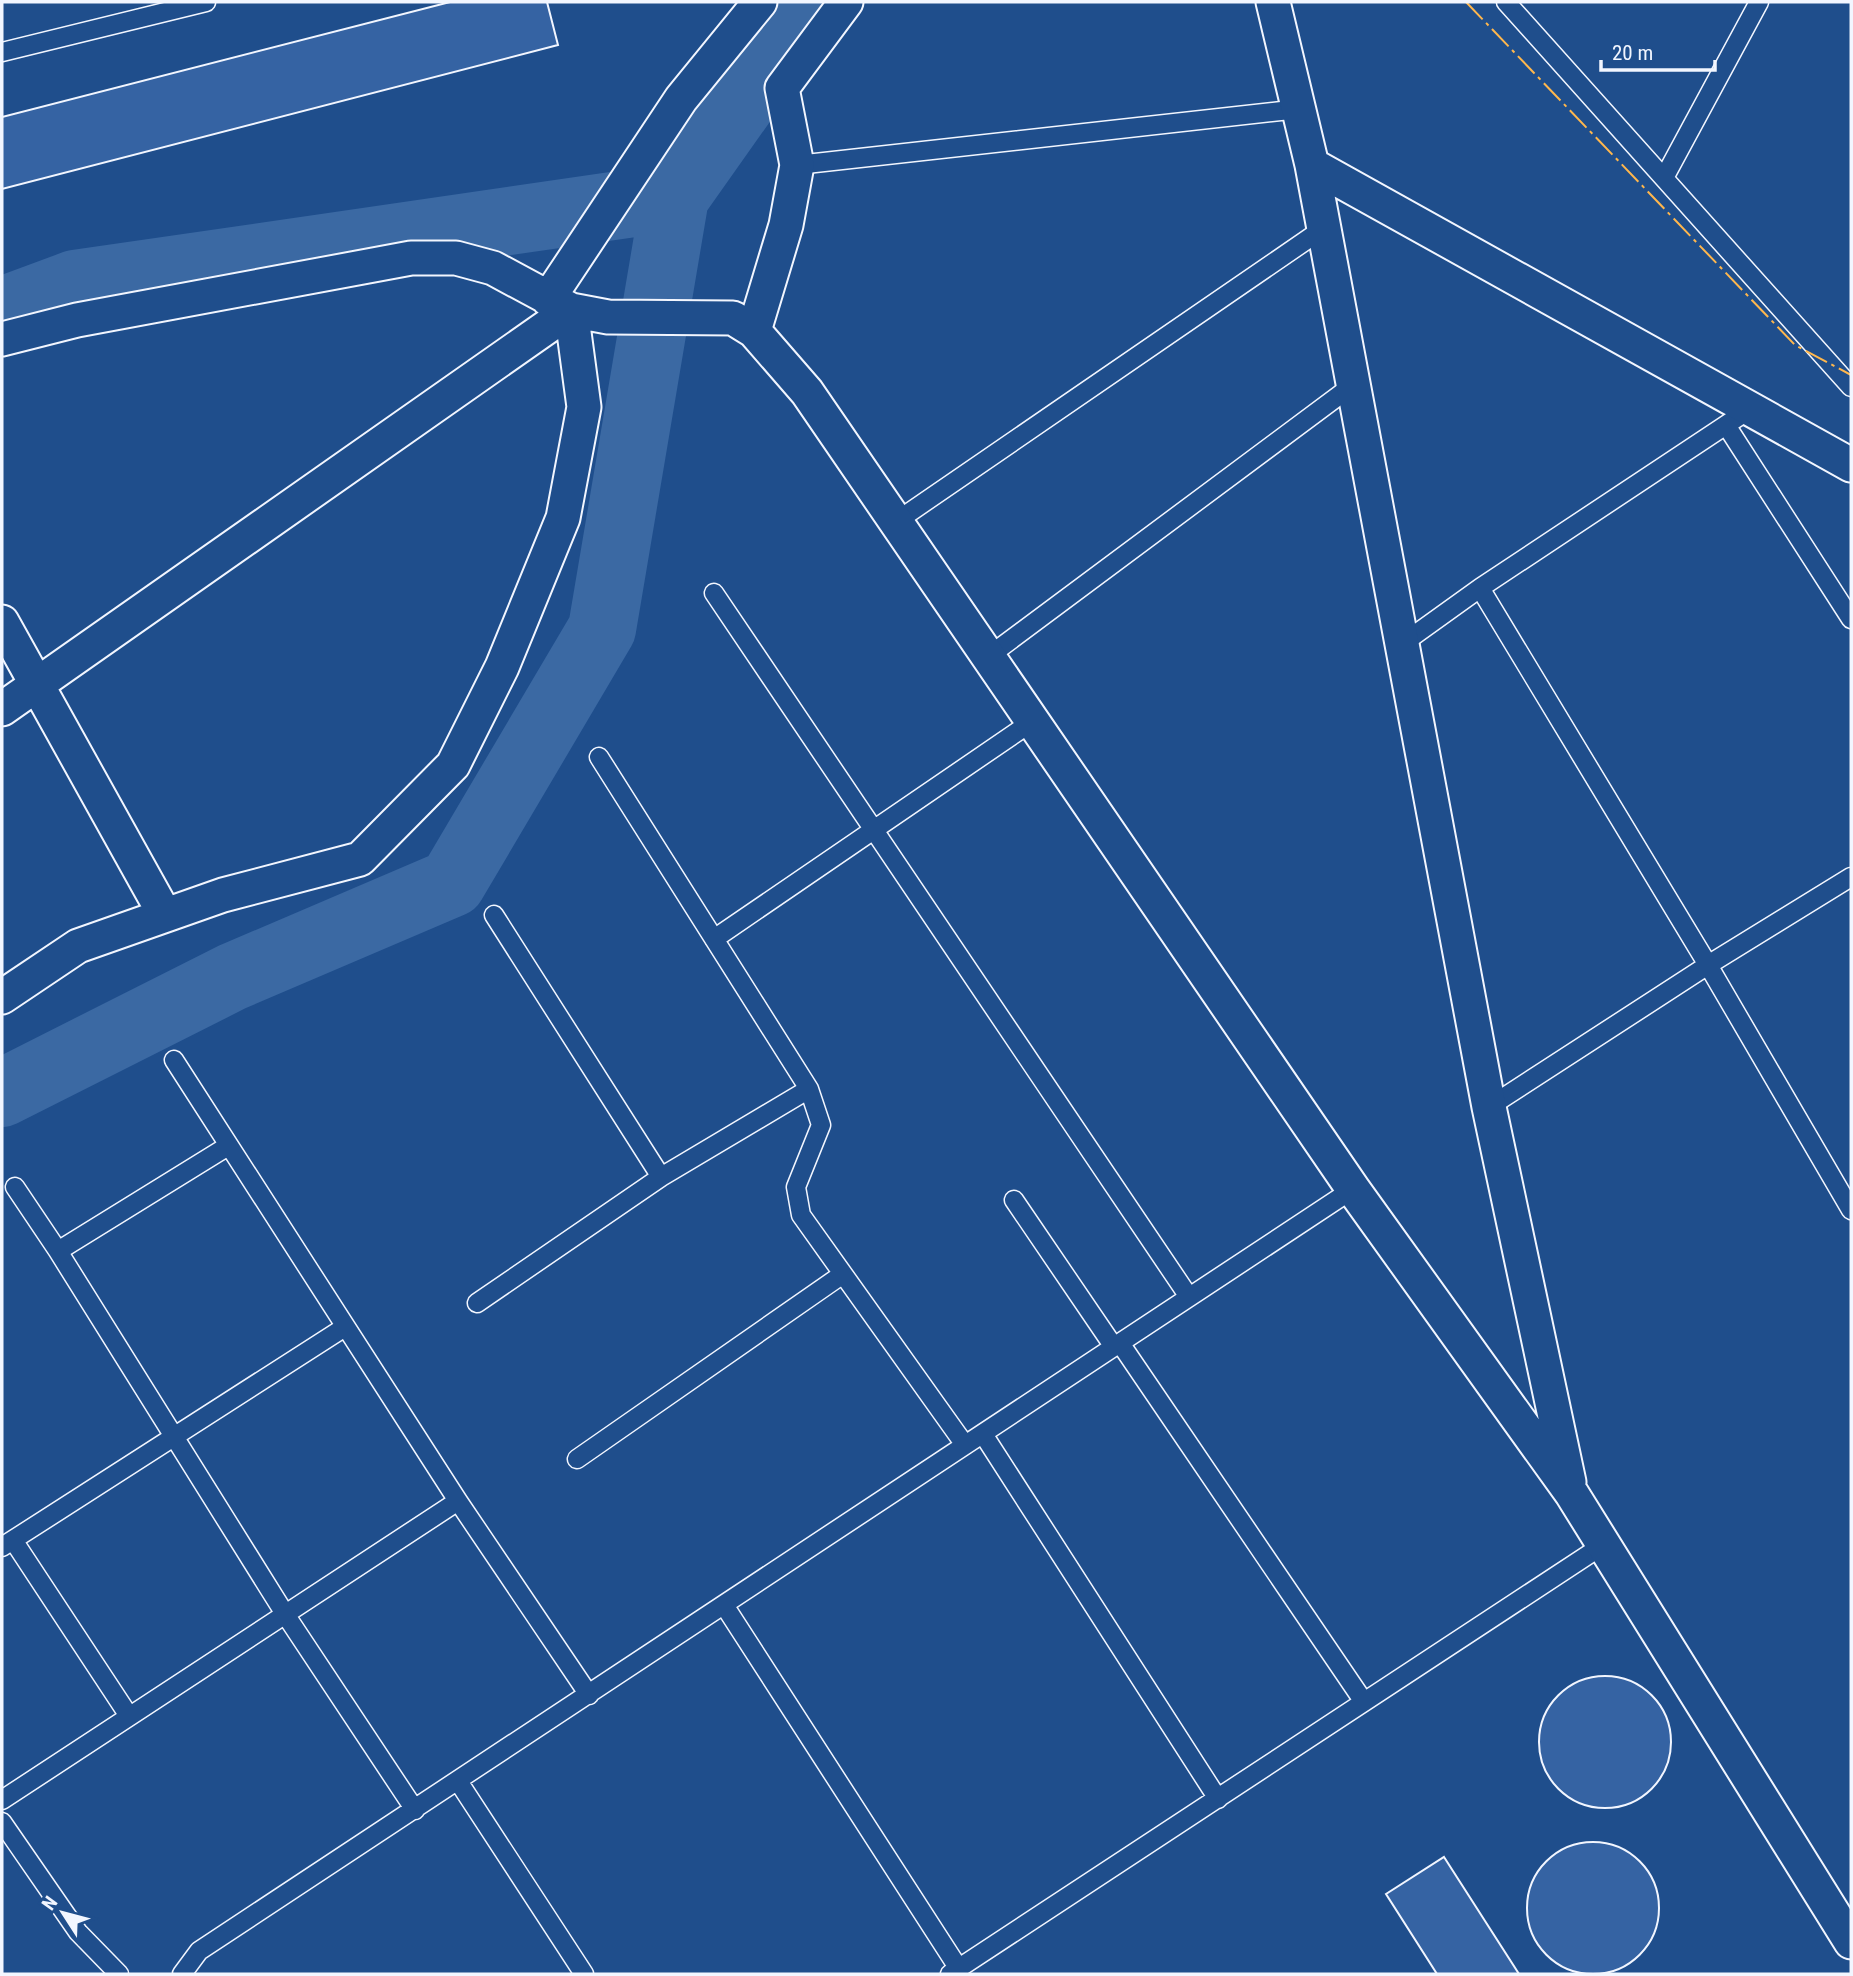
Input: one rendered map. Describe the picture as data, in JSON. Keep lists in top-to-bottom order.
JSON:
{
  "scale_bar": "20 m",
  "north": "top left"
}
